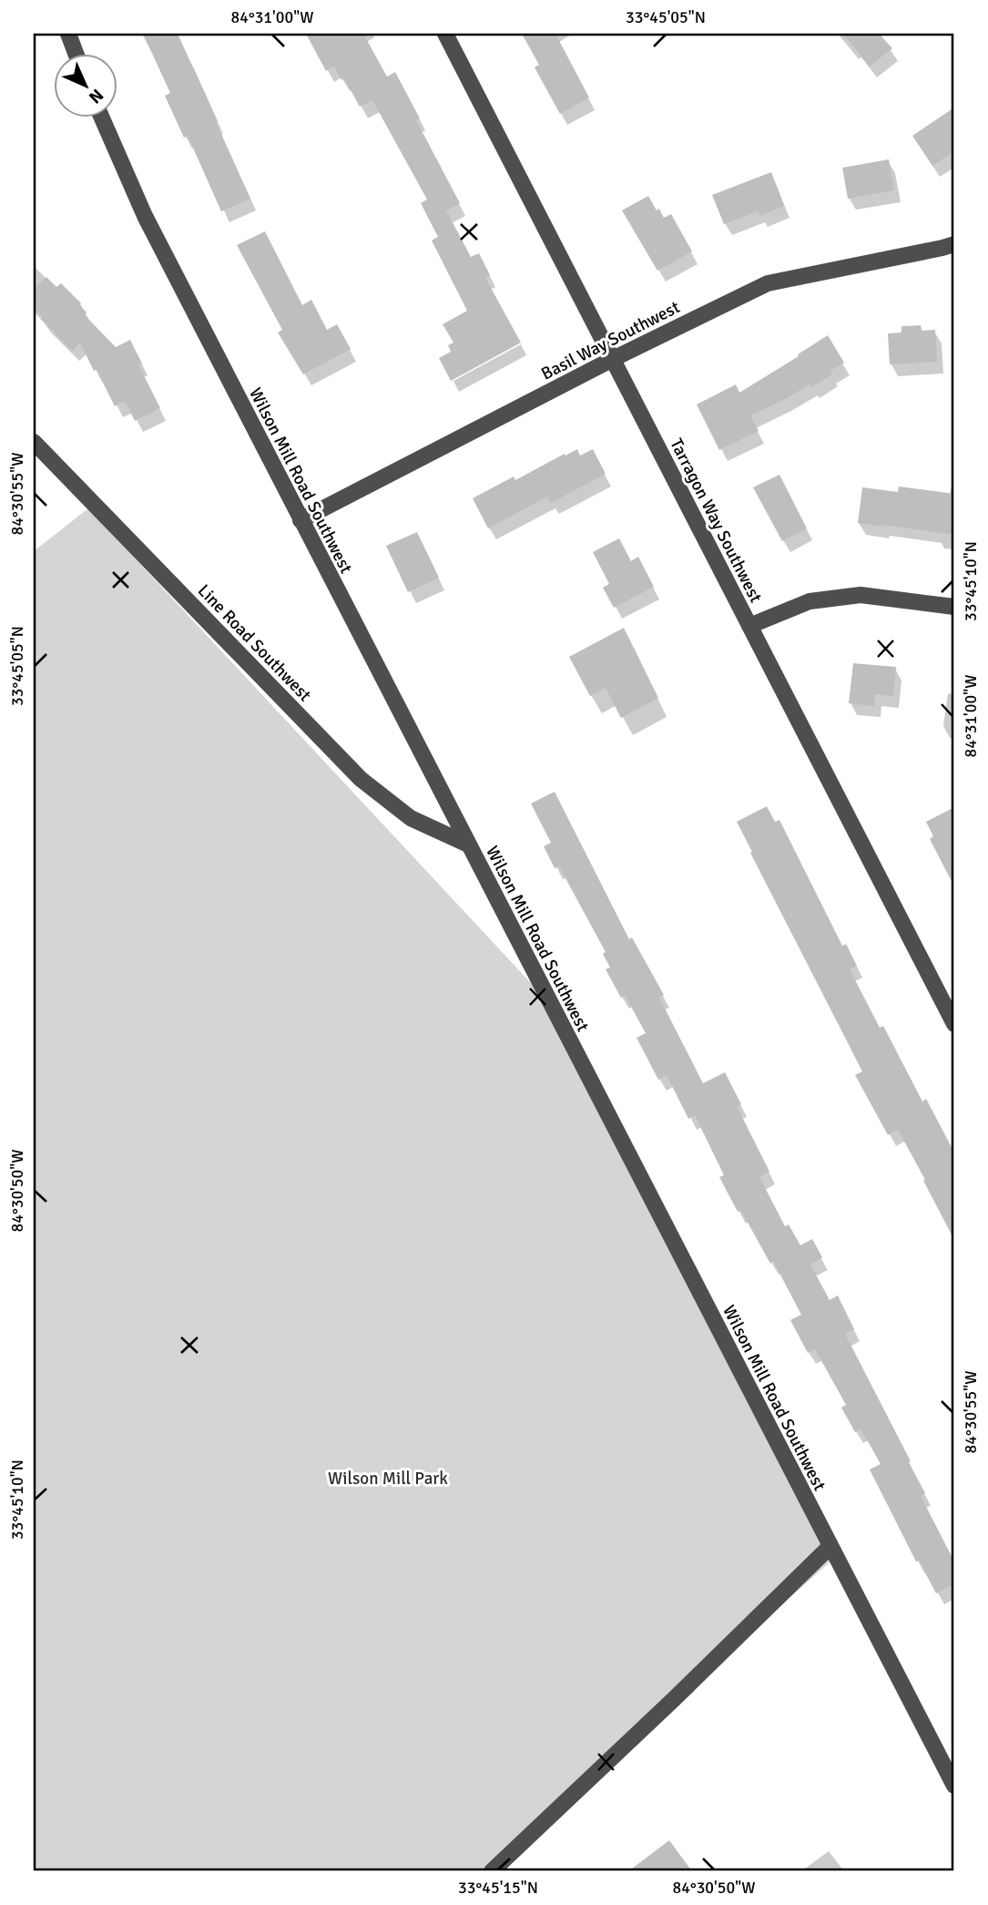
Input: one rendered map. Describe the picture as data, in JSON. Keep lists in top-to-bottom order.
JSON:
{
  "streets": {
    "street": [
      "Basil Way Southwest",
      "Wilson Mill Road Southwest",
      "Tarragon Way Southwest",
      "Line Road Southwest"
    ]
  },
  "crossings": [
    ["Basil Way Southwest", "Wilson Mill Road Southwest"],
    ["Basil Way Southwest", "Tarragon Way Southwest"],
    ["Wilson Mill Road Southwest", "Line Road Southwest"]
  ],
  "parks": ["Wilson Mill Park"],
  "north": "bottom right",
  "coordinates": [
    "84°31'00\"W",
    "33°45'05\"N",
    "84°30'55\"W",
    "33°45'10\"N",
    "84°30'50\"W",
    "33°45'15\"N"
  ]
}
